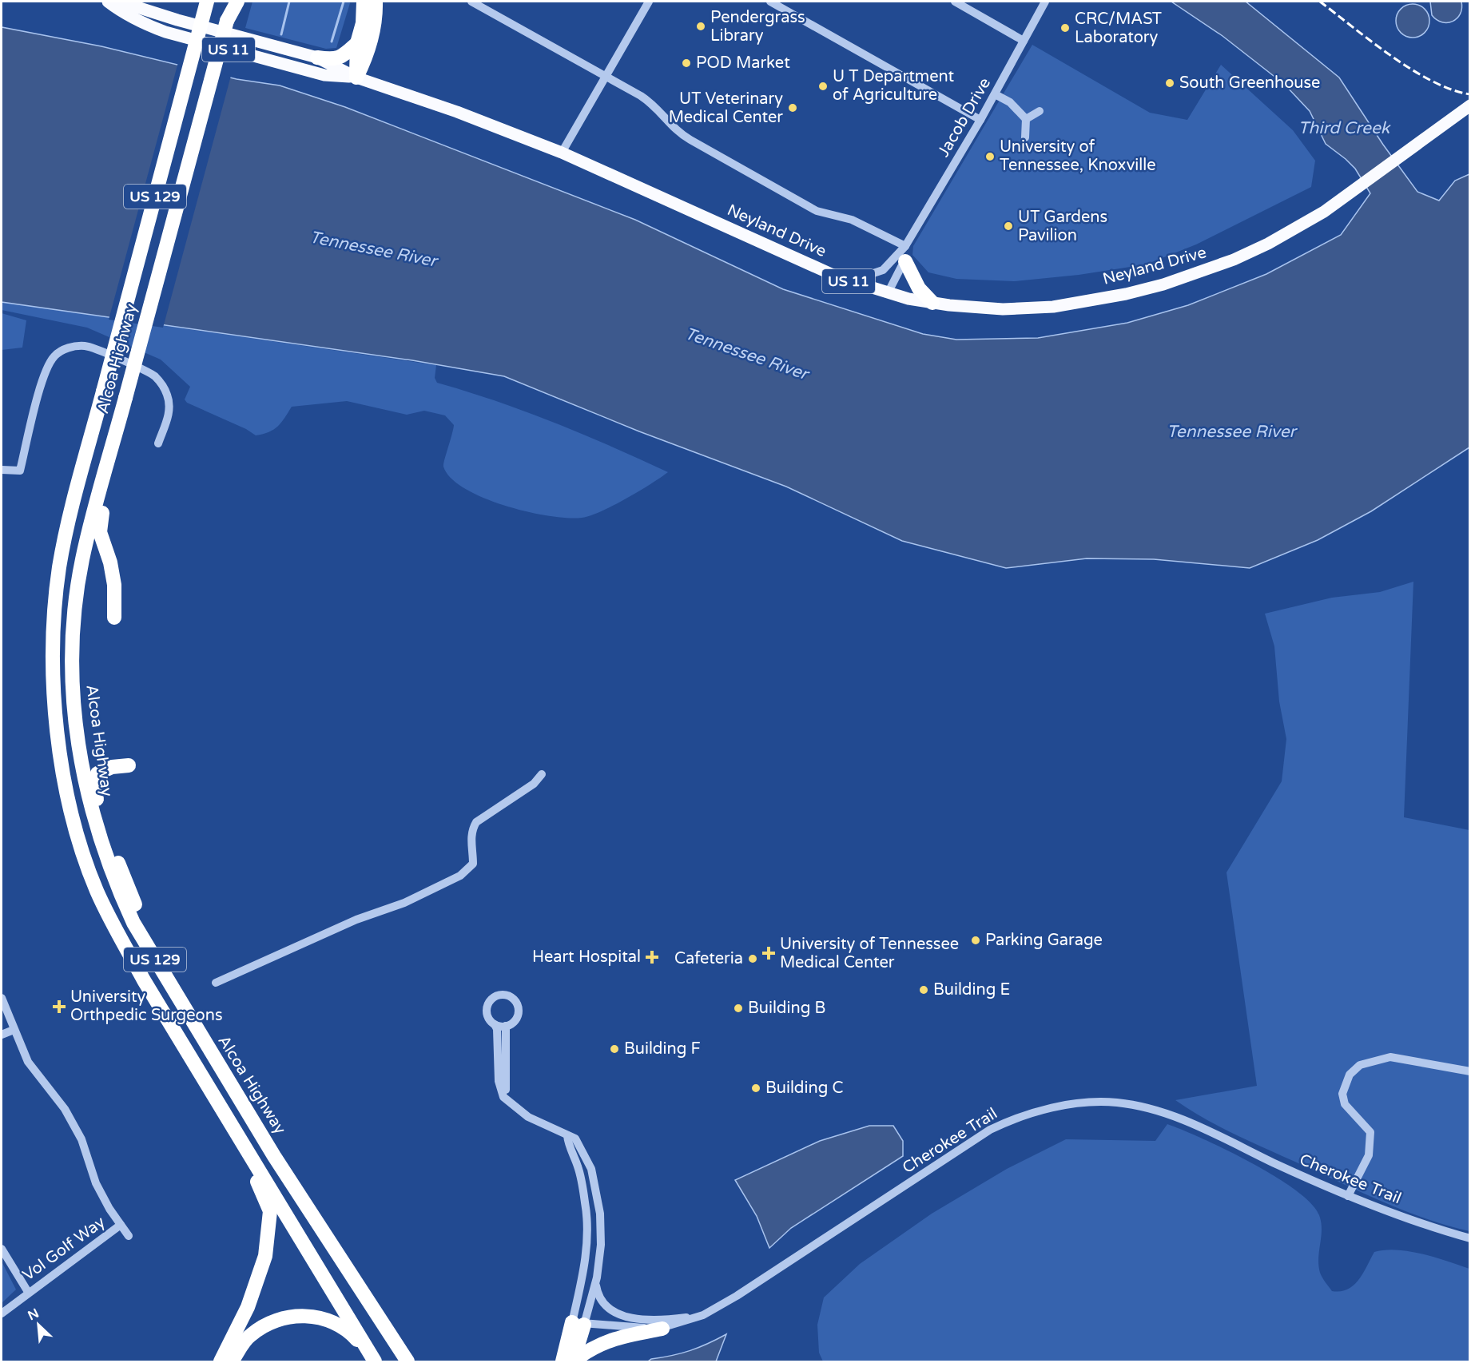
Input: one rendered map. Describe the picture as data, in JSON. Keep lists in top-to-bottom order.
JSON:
{
  "streets": {
    "highway": ["US 129", "Alcoa Highway"],
    "main road": ["US 11", "Neyland Drive"],
    "street": ["Jacob Drive", "Cherokee Trail", "Vol Golf Way"]
  },
  "crossings": [
    ["Jacob Drive", "Neyland Drive"]
  ],
  "water": ["Third Creek", "Tennessee River"],
  "places": {
    "other": [
      "Pendergrass Library",
      "CRC/MAST Laboratory",
      "POD Market",
      "South Greenhouse",
      "U T Department of Agriculture",
      "UT Veterinary Medical Center",
      "University of Tennessee, Knoxville",
      "UT Gardens Pavilion",
      "Parking Garage",
      "Cafeteria",
      "Building E",
      "Building B",
      "Building F",
      "Building C"
    ],
    "health": ["University of Tennessee Medical Center", "Heart Hospital", "University Orthpedic Surgeons"]
  },
  "north": "top left"
}
